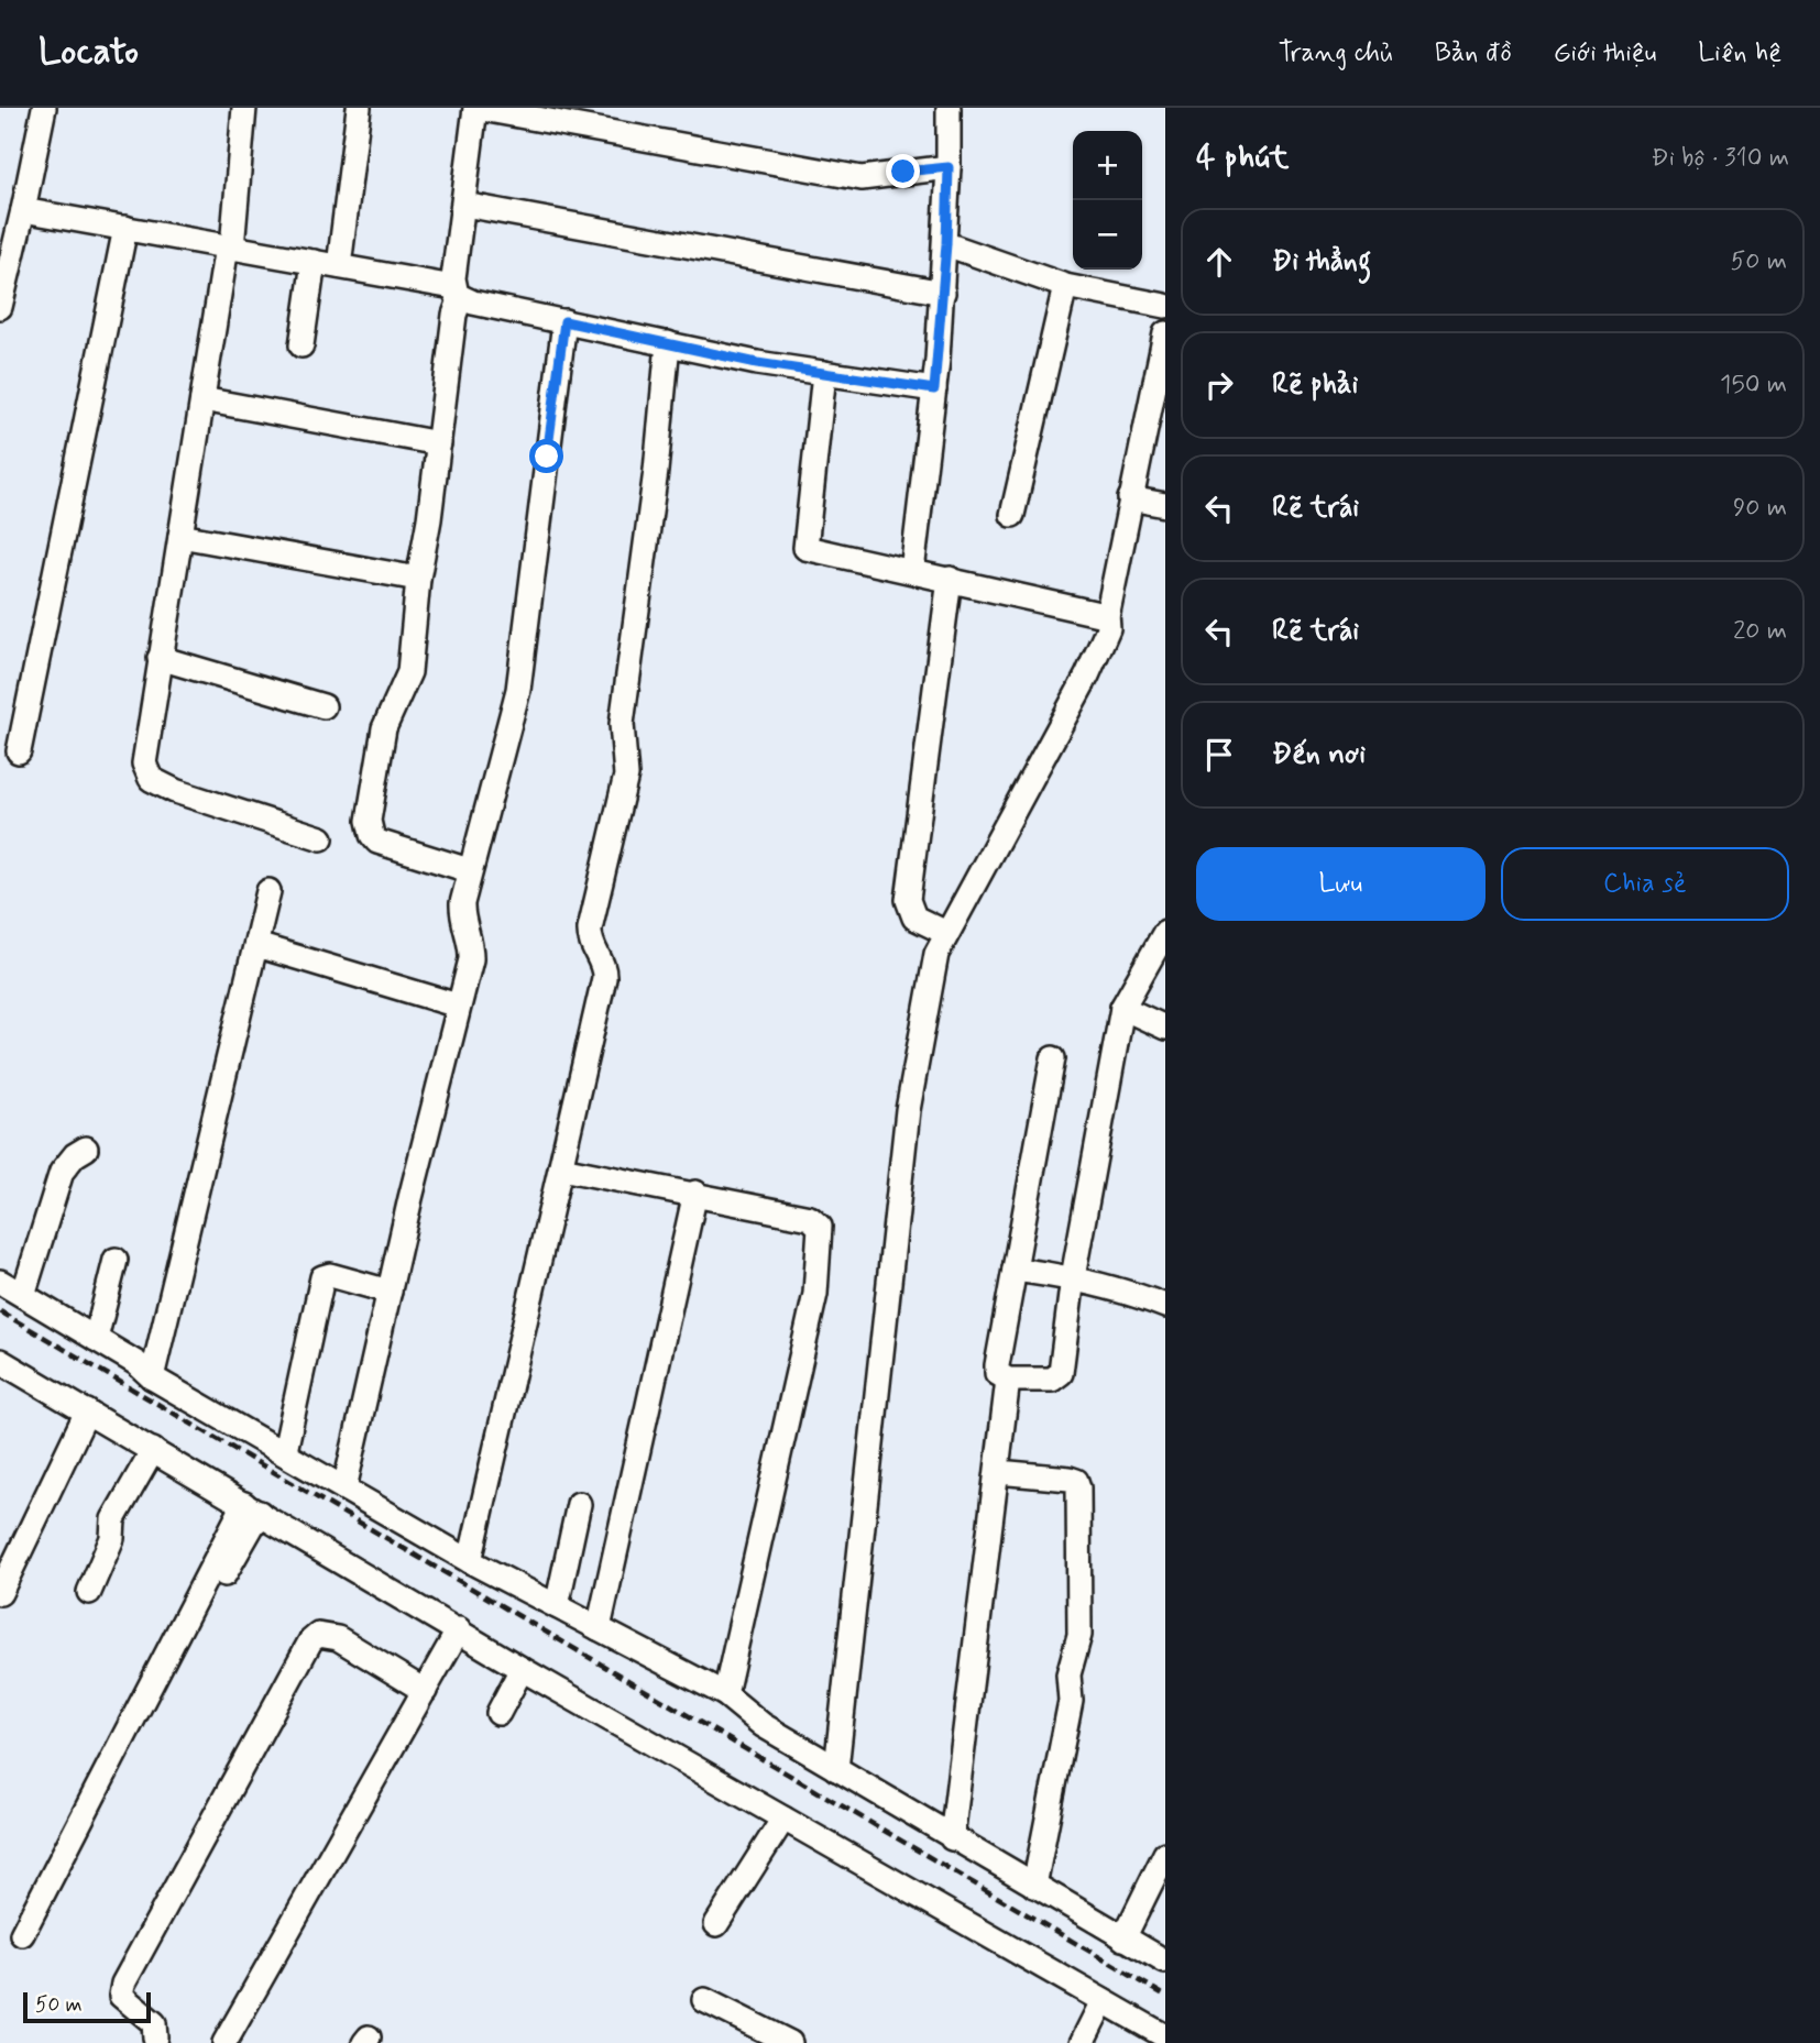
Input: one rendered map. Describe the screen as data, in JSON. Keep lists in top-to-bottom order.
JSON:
{
  "scale_bar": "50 m",
  "page": {
    "header": "Locato",
    "nav": [
      "Trang chủ",
      "Bản đồ",
      "Giới thiệu",
      "Liên hệ"
    ],
    "heading": ["4 phút", "Đi bộ · 310 m"],
    "map_buttons": ["+", "−"],
    "list": [
      ["Đi thẳng", "50 m"],
      ["Rẽ phải", "150 m"],
      ["Rẽ trái", "90 m"],
      ["Rẽ trái", "20 m"],
      "Đến nơi"
    ],
    "buttons": ["Lưu", "Chia sẻ"],
    "scale": "50 m"
  }
}
